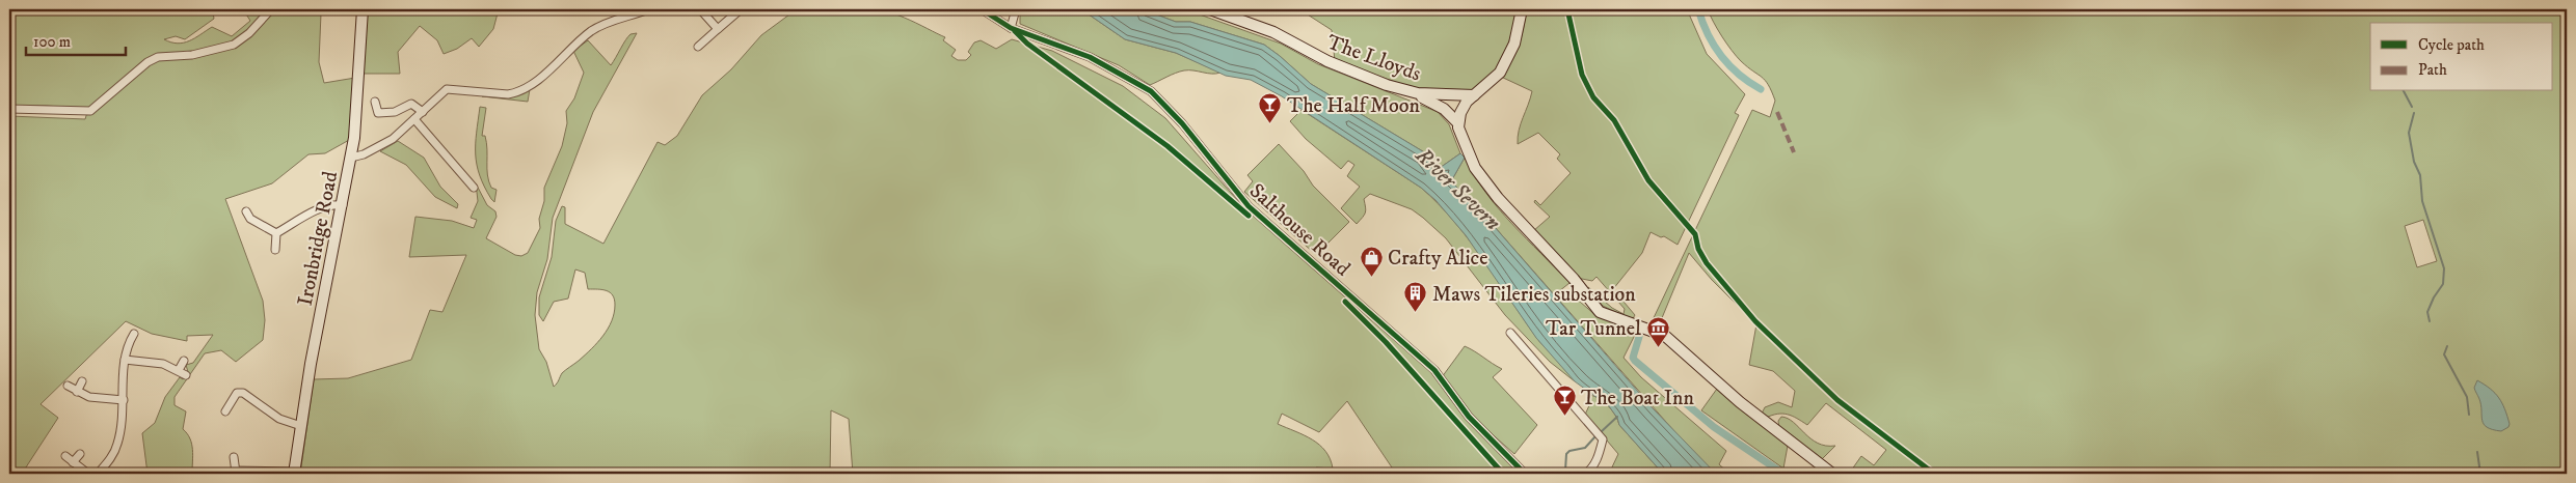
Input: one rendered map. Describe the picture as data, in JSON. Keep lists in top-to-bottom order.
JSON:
{
  "streets": {
    "street": ["The Lloyds", "Salthouse Road", "Ironbridge Road"]
  },
  "water": ["River Severn"],
  "places": {
    "bar": ["The Half Moon", "The Boat Inn"],
    "shop": ["Crafty Alice"],
    "building": ["Maws Tileries substation"],
    "museum": ["Tar Tunnel"]
  },
  "legend": ["Cycle path", "Path"],
  "scale_bar": "100 m"
}
